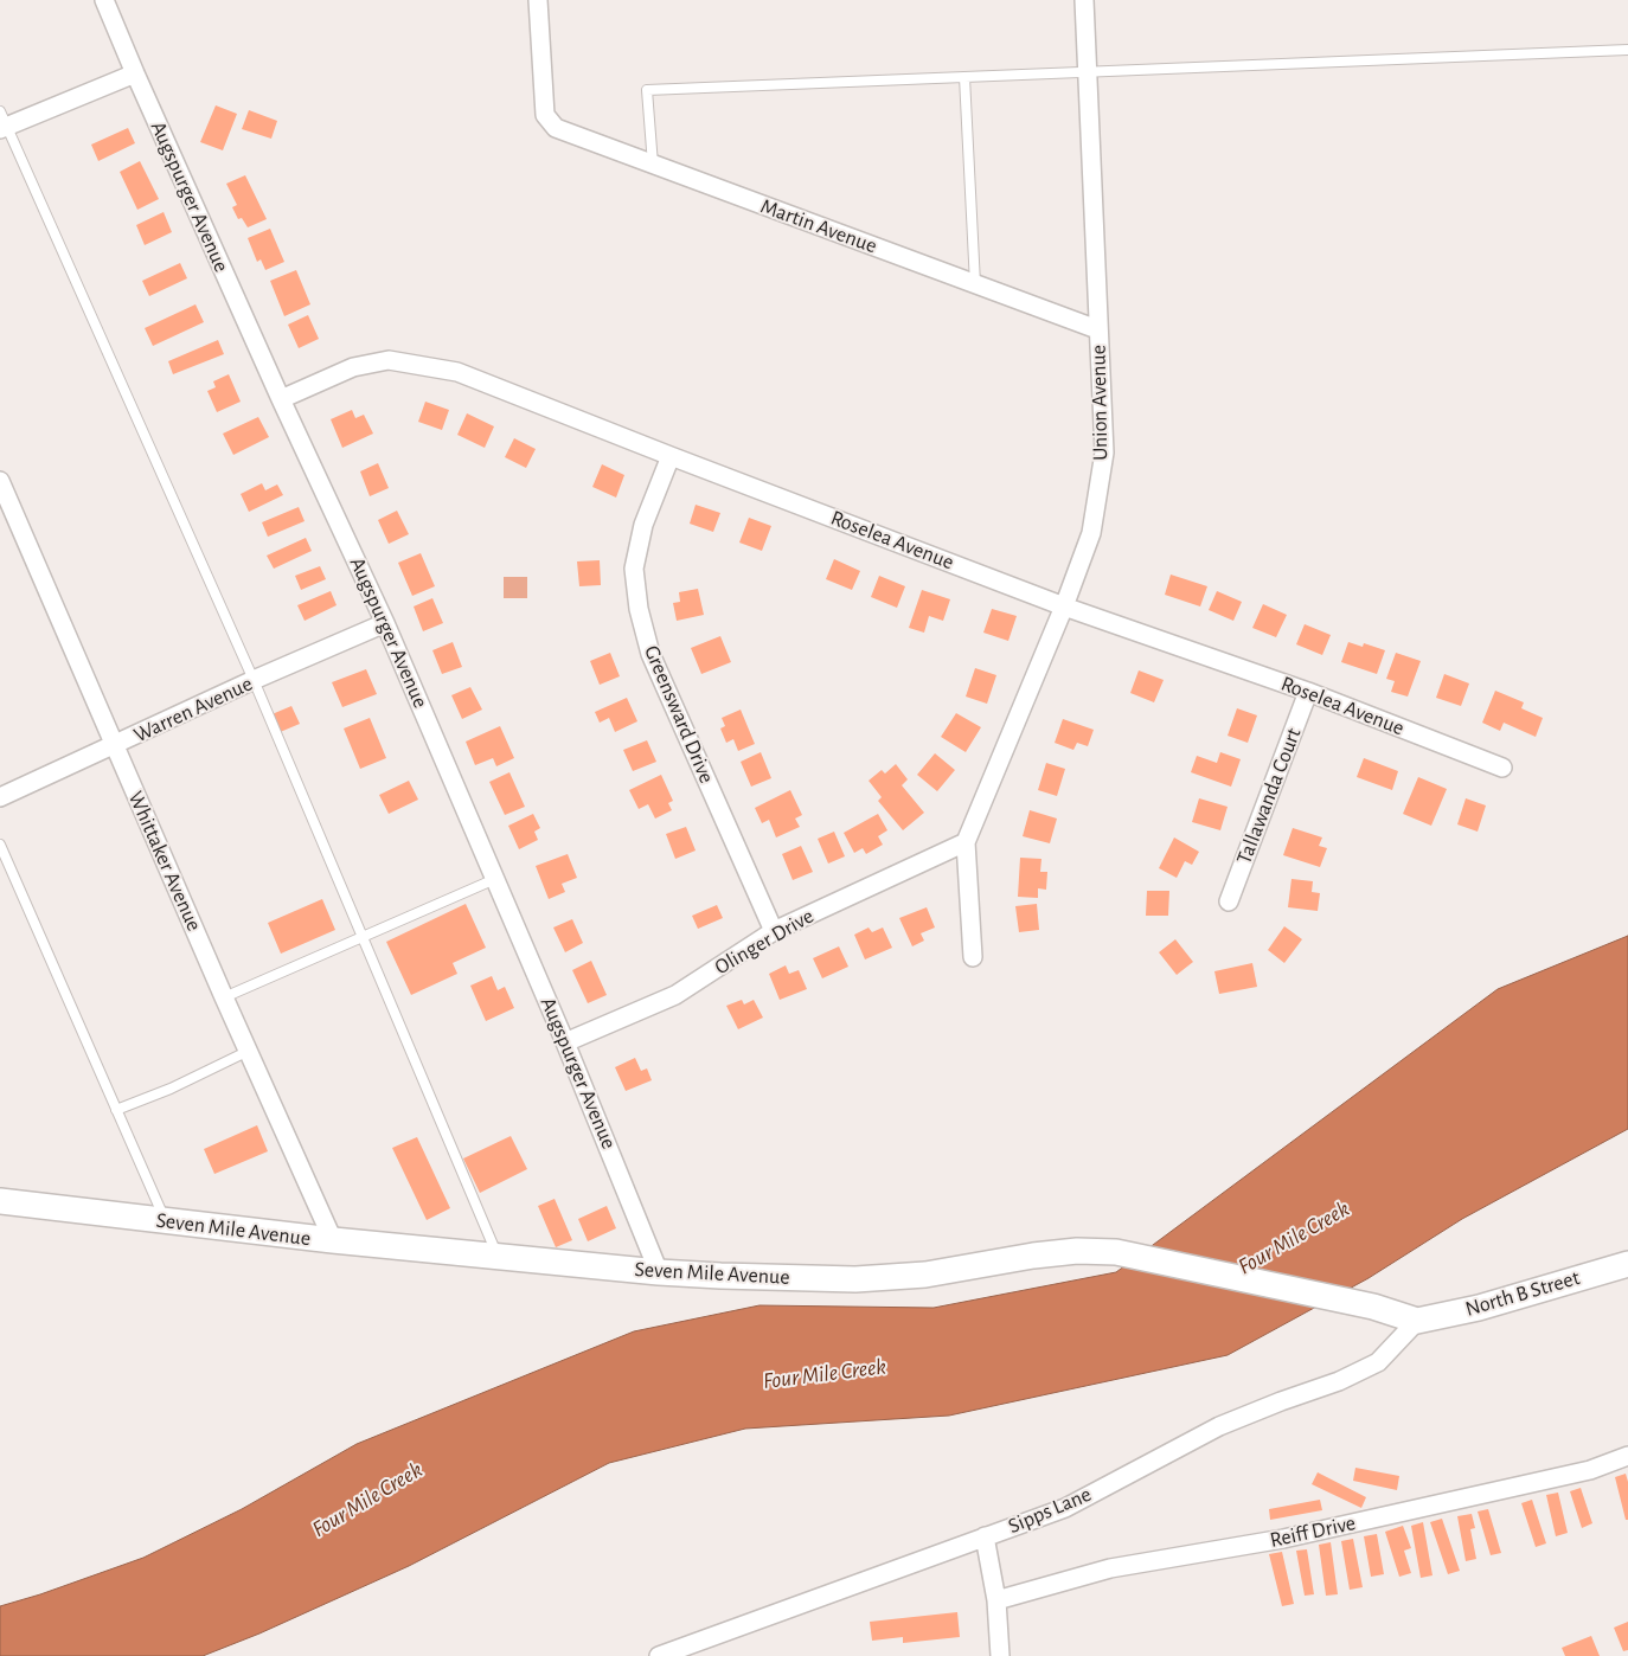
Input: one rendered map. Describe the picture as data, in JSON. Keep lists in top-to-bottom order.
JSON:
{
  "streets": {
    "main road": ["Seven Mile Avenue", "North B Street"],
    "street": [
      "Augspurger Avenue",
      "Martin Avenue",
      "Union Avenue",
      "Roselea Avenue",
      "Warren Avenue",
      "Greensward Drive",
      "Tallawanda Court",
      "Whittaker Avenue",
      "Olinger Drive",
      "Sipps Lane",
      "Reiff Drive"
    ]
  },
  "crossings": [
    ["Augspurger Avenue", "Roselea Avenue"],
    ["Augspurger Avenue", "Warren Avenue"],
    ["Augspurger Avenue", "Olinger Drive"],
    ["Augspurger Avenue", "Seven Mile Avenue"],
    ["Martin Avenue", "Union Avenue"],
    ["Union Avenue", "Roselea Avenue"],
    ["Union Avenue", "Olinger Drive"],
    ["Roselea Avenue", "Greensward Drive"],
    ["Roselea Avenue", "Tallawanda Court"],
    ["Warren Avenue", "Whittaker Avenue"],
    ["Greensward Drive", "Olinger Drive"],
    ["Whittaker Avenue", "Seven Mile Avenue"],
    ["Seven Mile Avenue", "North B Street"],
    ["Seven Mile Avenue", "Sipps Lane"],
    ["North B Street", "Sipps Lane"]
  ],
  "water": ["Four Mile Creek"]
}
